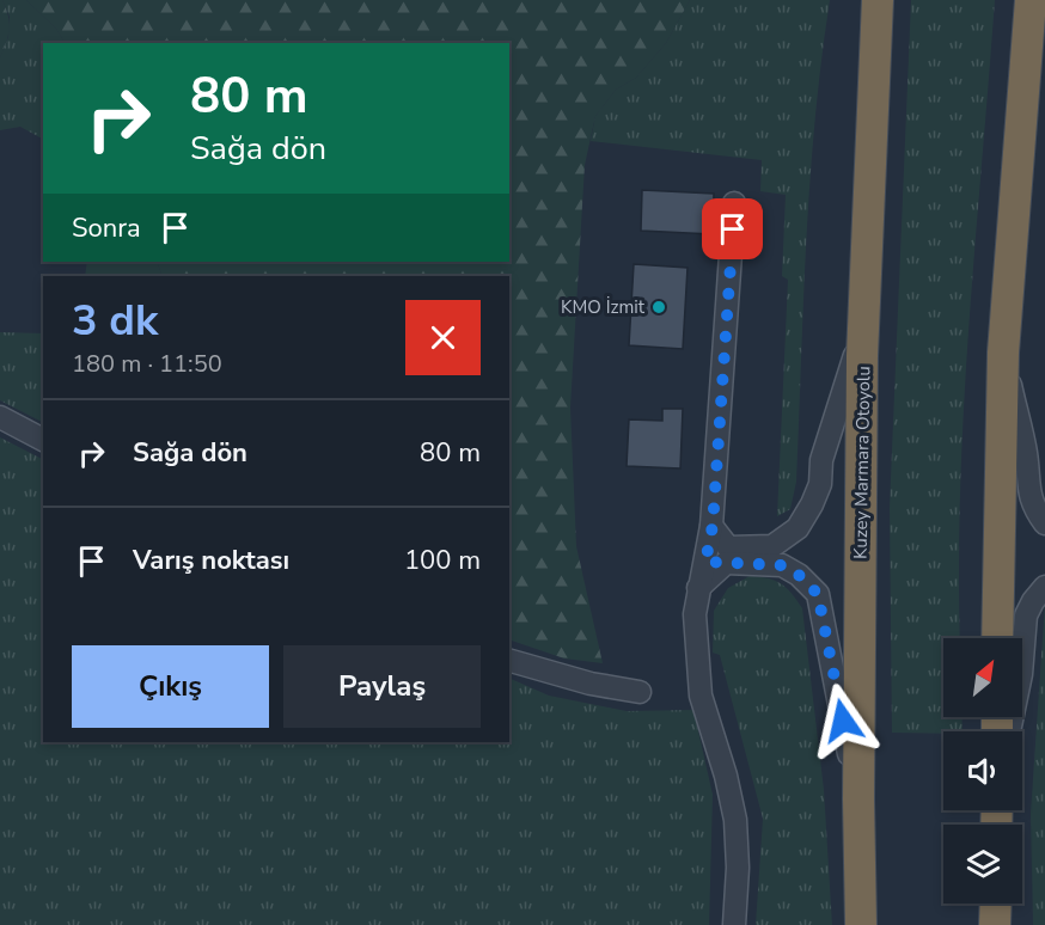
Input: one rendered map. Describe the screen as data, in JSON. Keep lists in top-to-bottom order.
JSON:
{
  "streets": {
    "highway": ["Kuzey Marmara Otoyolu"]
  },
  "places": ["KMO İzmit"],
  "north": "top right",
  "page": {
    "turn": ["80 m", "Sağa dön"],
    "then": "Sonra",
    "heading": ["3 dk", "180 m · 11:50"],
    "list": [
      {
        "name": "Sağa dön",
        "value": "80 m"
      },
      {
        "name": "Varış noktası",
        "value": "100 m"
      }
    ],
    "buttons": ["Çıkış", "Paylaş"]
  }
}
